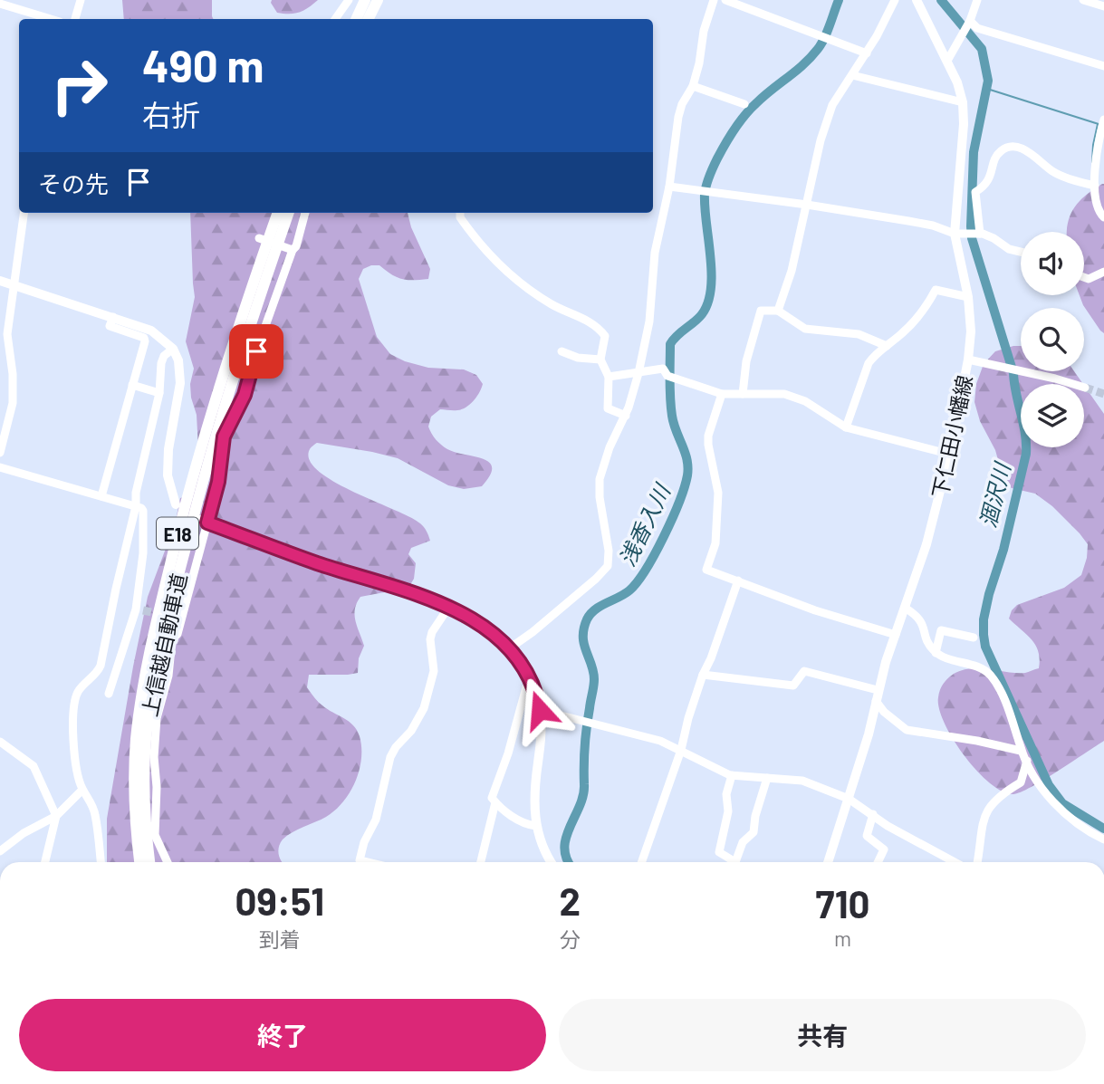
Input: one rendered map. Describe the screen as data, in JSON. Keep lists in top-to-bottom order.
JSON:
{
  "streets": {
    "highway": ["E18", "上信越自動車道"],
    "main road": ["下仁田小幡線"]
  },
  "water": ["涸沢川", "浅香入川"],
  "page": {
    "turn": ["490 m", "右折"],
    "then": "その先",
    "eta": [
      "09:51",
      "到着",
      "2",
      "分",
      "710",
      "m"
    ],
    "buttons": ["終了", "共有"]
  }
}
